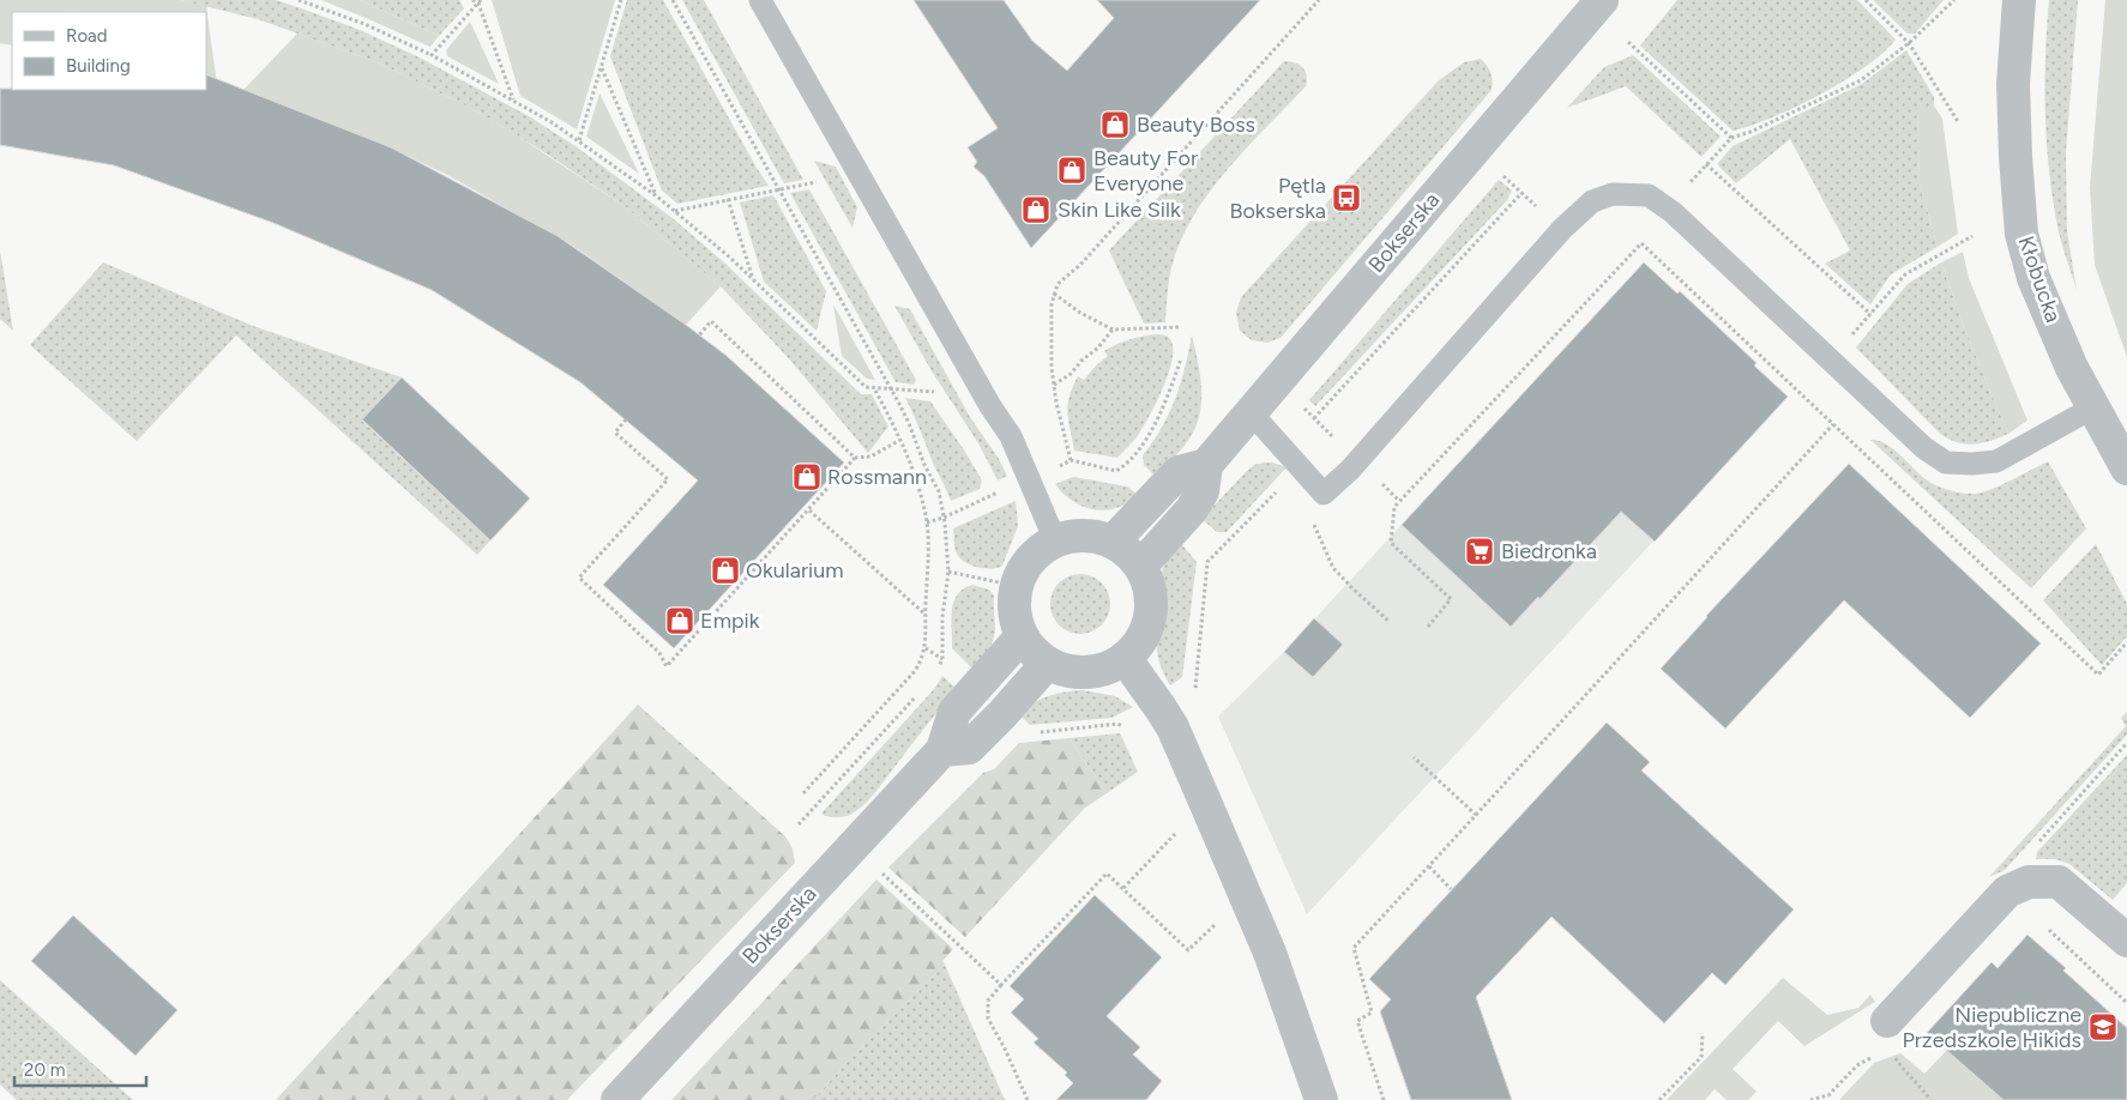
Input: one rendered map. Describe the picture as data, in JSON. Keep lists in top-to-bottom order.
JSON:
{
  "streets": {
    "street": ["Bokserska", "Kłobucka"]
  },
  "places": {
    "shop": [
      "Beauty Boss",
      "Beauty For Everyone",
      "Skin Like Silk",
      "Rossmann",
      "Okularium",
      "Empik"
    ],
    "bus stop": ["Pętla Bokserska"],
    "supermarket": ["Biedronka"],
    "school or university": ["Niepubliczne Przedszkole Hikids"]
  },
  "legend": ["Road", "Building"],
  "scale_bar": "20 m"
}
